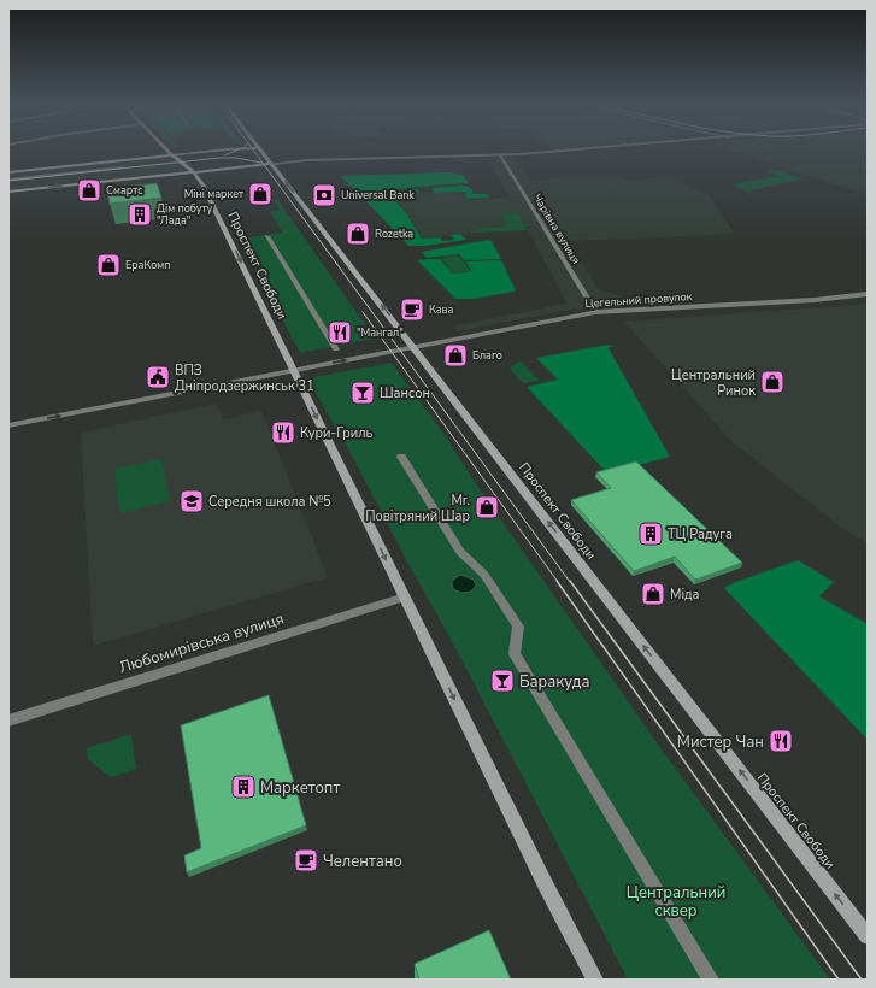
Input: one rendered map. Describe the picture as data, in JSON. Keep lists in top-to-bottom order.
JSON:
{
  "streets": {
    "main road": ["Проспект Свободи"],
    "street": ["Чарівна вулиця", "Цегельний провулок", "Любомирівська вулиця"]
  },
  "crossings": [
    ["Чарівна вулиця", "Цегельний провулок"],
    ["Проспект Свободи", "Цегельний провулок"],
    ["Проспект Свободи", "Любомирівська вулиця"]
  ],
  "one_way": ["Цегельний провулок"],
  "parks": ["Центральний сквер"],
  "places": {
    "shop": [
      "Смартс",
      "Міні маркет",
      "Rozetka",
      "ЕраКомп",
      "Благо",
      "Центральний Ринок",
      "Mr. Повітряний Шар",
      "Міда"
    ],
    "bank": ["Universal Bank"],
    "building": ["Дім побуту \"Лада\"", "ТЦ Радуга", "Маркетопт"],
    "cafe": ["Кава", "Челентано"],
    "restaurant": ["\"Мангал\"", "Кури-Гриль", "Мистер Чан"],
    "public building": ["ВПЗ Дніпродзержинськ 31"],
    "bar": ["Шансон", "Баракуда"],
    "school or university": ["Середня школа №5"]
  }
}
